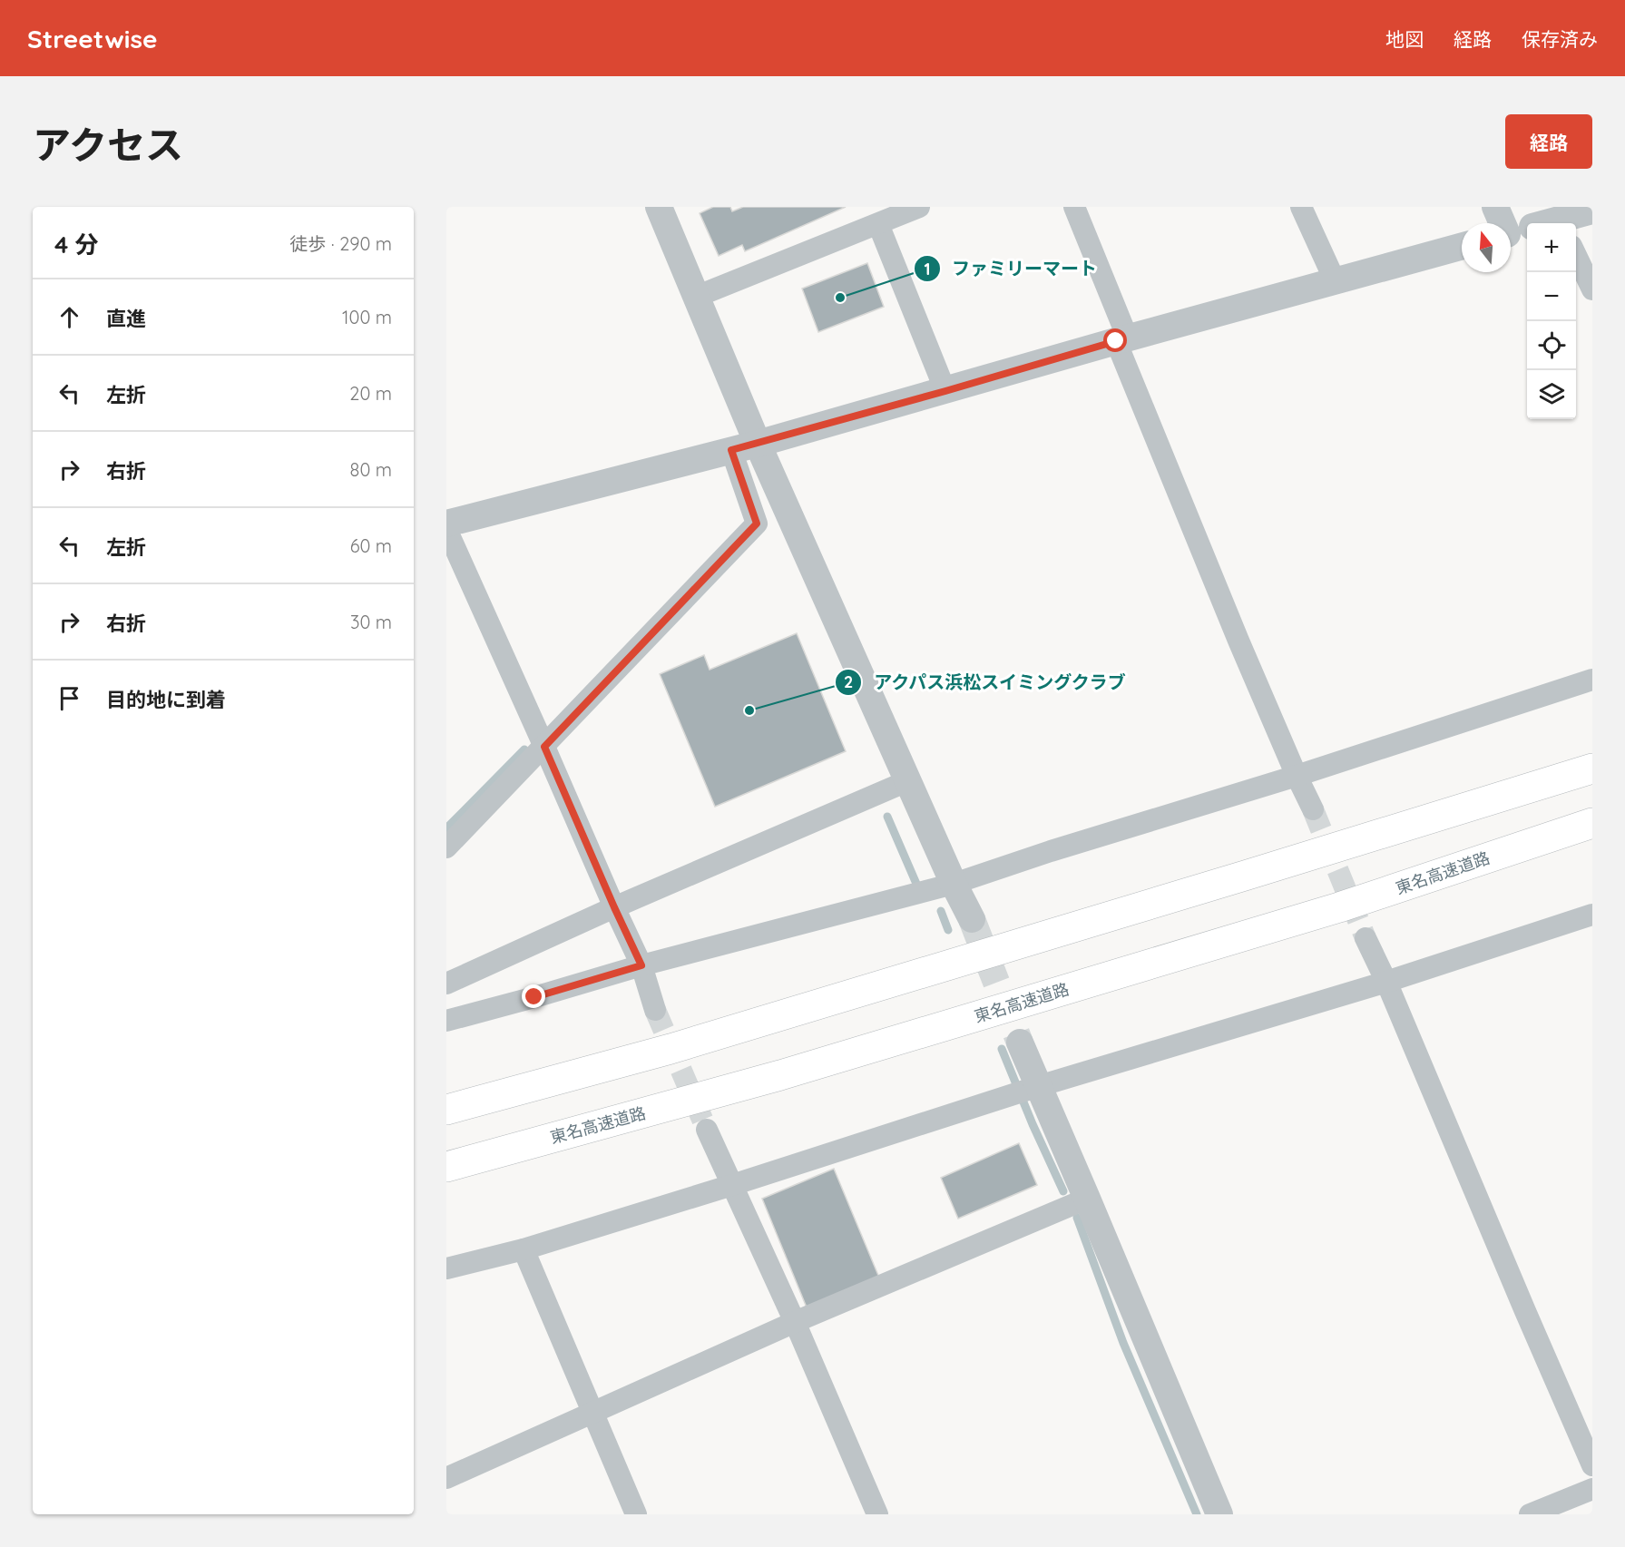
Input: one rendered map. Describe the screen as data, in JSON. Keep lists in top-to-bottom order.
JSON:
{
  "streets": {
    "highway": ["東名高速道路"]
  },
  "places": ["ファミリーマート", "アクパス浜松スイミングクラブ"],
  "north": "top",
  "page": {
    "header": "Streetwise",
    "nav": ["地図", "経路", "保存済み"],
    "title": "アクセス",
    "buttons": "経路",
    "heading": ["4 分", "徒歩 · 290 m"],
    "map_buttons": ["+", "−"],
    "list": [
      ["直進", "100 m"],
      ["左折", "20 m"],
      ["右折", "80 m"],
      ["左折", "60 m"],
      ["右折", "30 m"],
      "目的地に到着"
    ]
  }
}
